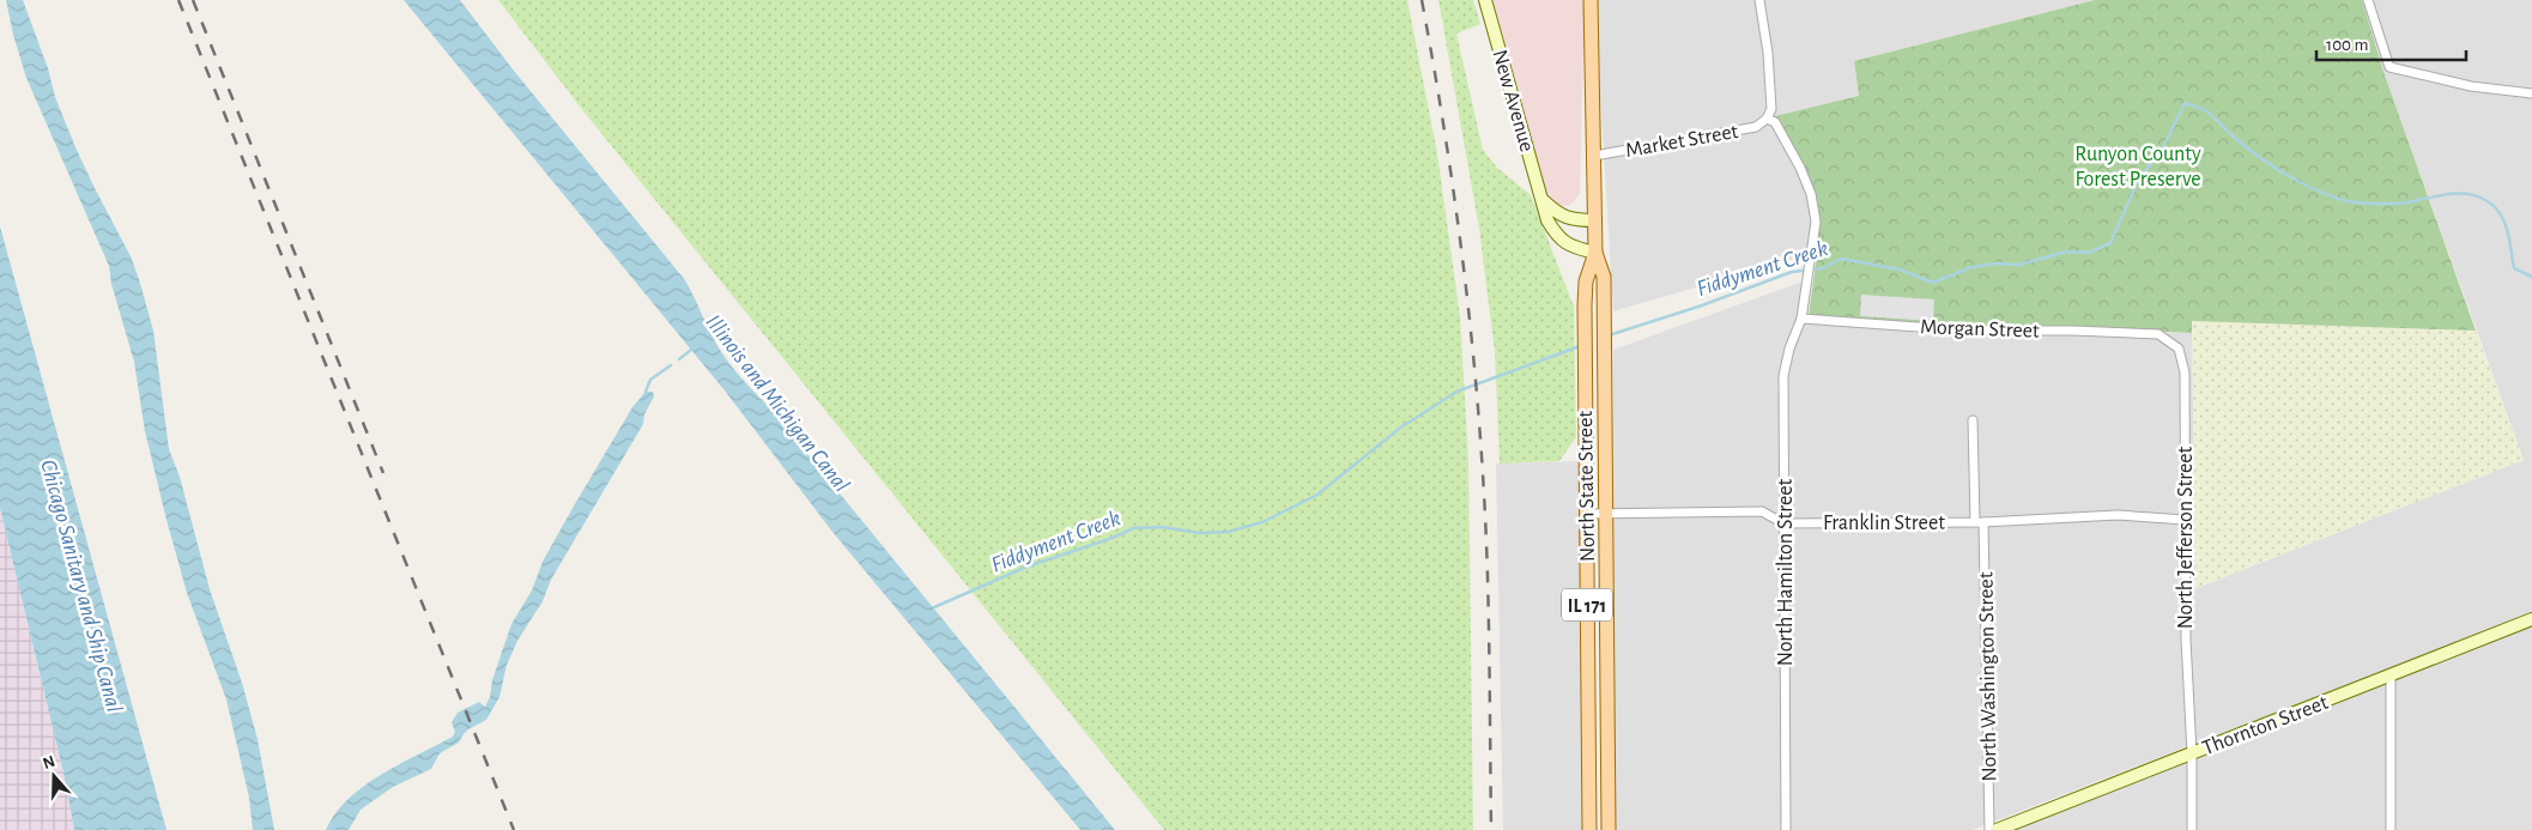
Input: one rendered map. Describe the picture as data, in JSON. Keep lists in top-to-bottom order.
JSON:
{
  "streets": {
    "main road": ["North State Street", "IL 171"],
    "street": [
      "New Avenue",
      "Market Street",
      "Morgan Street",
      "Franklin Street",
      "North Jefferson Street",
      "North Hamilton Street",
      "North Washington Street",
      "Thornton Street"
    ]
  },
  "crossings": [
    ["New Avenue", "North State Street"],
    ["Market Street", "North State Street"],
    ["Market Street", "North Hamilton Street"],
    ["Morgan Street", "North Jefferson Street"],
    ["Morgan Street", "North Hamilton Street"],
    ["North State Street", "Franklin Street"],
    ["Franklin Street", "North Jefferson Street"],
    ["Franklin Street", "North Hamilton Street"],
    ["Franklin Street", "North Washington Street"],
    ["North Jefferson Street", "Thornton Street"]
  ],
  "water": ["Fiddyment Creek", "Illinois and Michigan Canal", "Chicago Sanitary and Ship Canal"],
  "parks": ["Runyon County Forest Preserve"],
  "scale_bar": "100 m",
  "north": "top"
}
